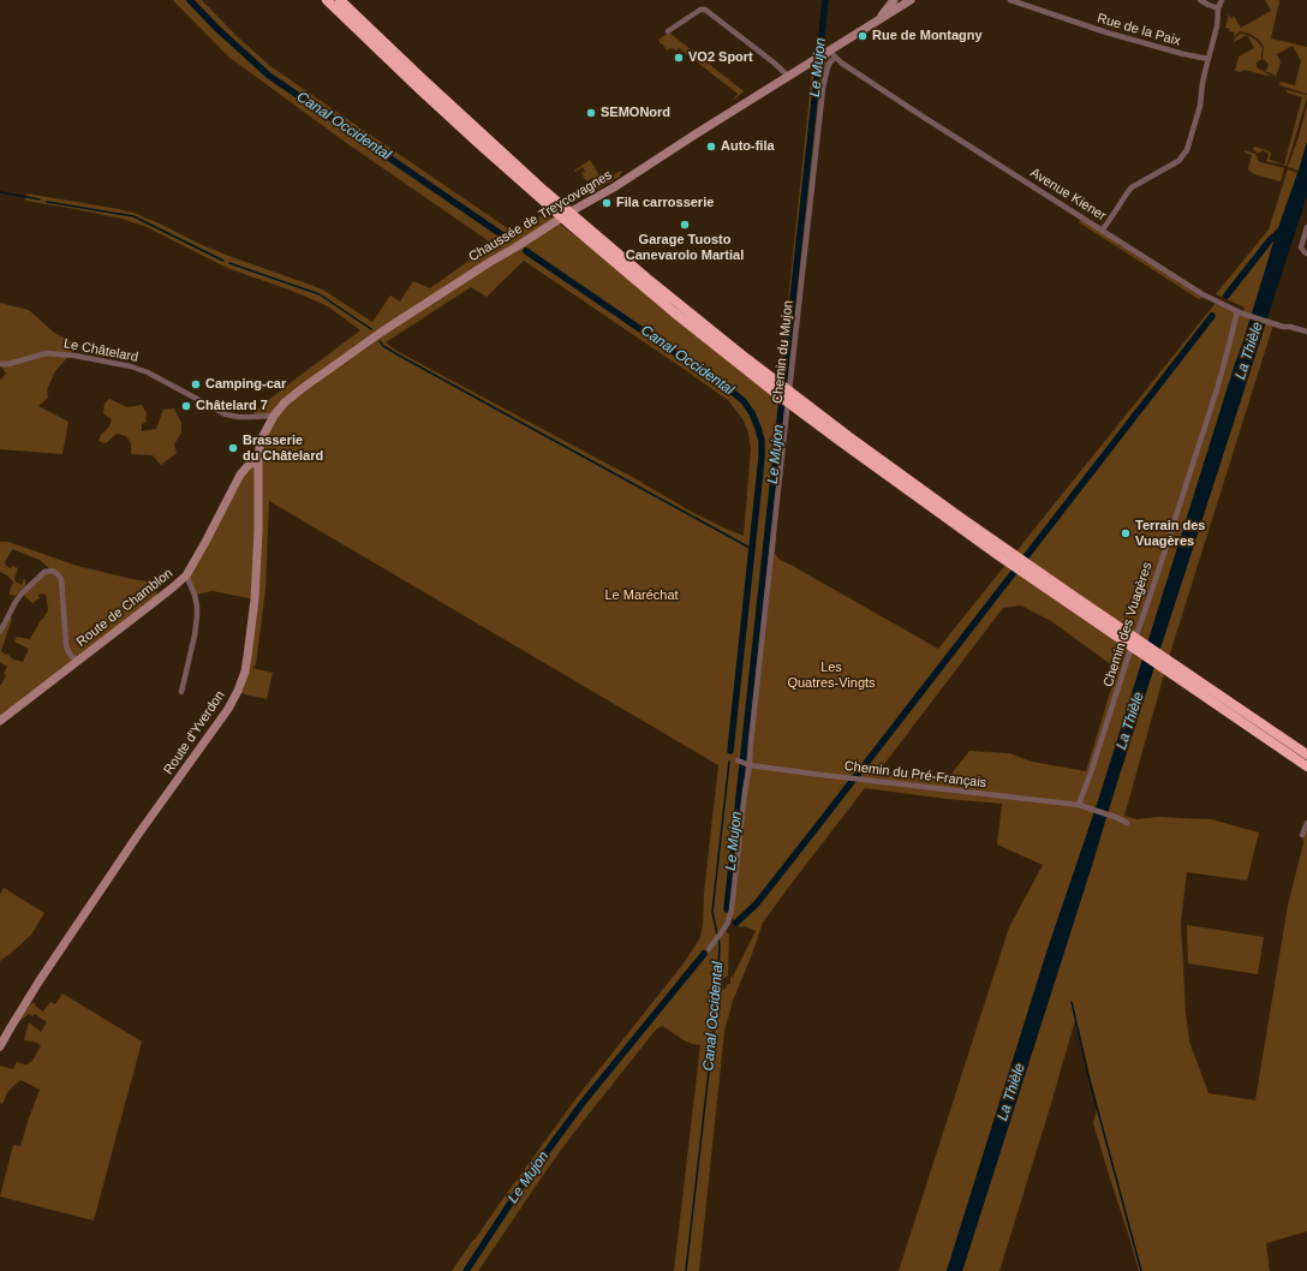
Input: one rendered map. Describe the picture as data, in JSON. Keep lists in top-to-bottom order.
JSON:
{
  "streets": {
    "main road": ["Chaussée de Treycovagnes", "Route de Chamblon", "Route d'Yverdon"],
    "street": [
      "Rue de la Paix",
      "Avenue Kiener",
      "Le Châtelard",
      "Chemin du Mujon",
      "Chemin des Vuagères",
      "Chemin du Pré-Français"
    ]
  },
  "crossings": [
    ["Avenue Kiener", "Chaussée de Treycovagnes"],
    ["Avenue Kiener", "Chemin du Mujon"],
    ["Avenue Kiener", "Chemin des Vuagères"],
    ["Chaussée de Treycovagnes", "Le Châtelard"],
    ["Chaussée de Treycovagnes", "Chemin du Mujon"],
    ["Chemin du Mujon", "Chemin du Pré-Français"],
    ["Route de Chamblon", "Route d'Yverdon"],
    ["Chemin des Vuagères", "Chemin du Pré-Français"]
  ],
  "water": ["Le Mujon", "Canal Occidental", "La Thièle"],
  "parks": ["Le Maréchat", "Les Quatres-Vingts"],
  "places": [
    "Rue de Montagny",
    "VO2 Sport",
    "SEMONord",
    "Auto-fila",
    "Fila carrosserie",
    "Garage Tuosto Canevarolo Martial",
    "Camping-car",
    "Châtelard 7",
    "Brasserie du Châtelard",
    "Terrain des Vuagères"
  ]
}
